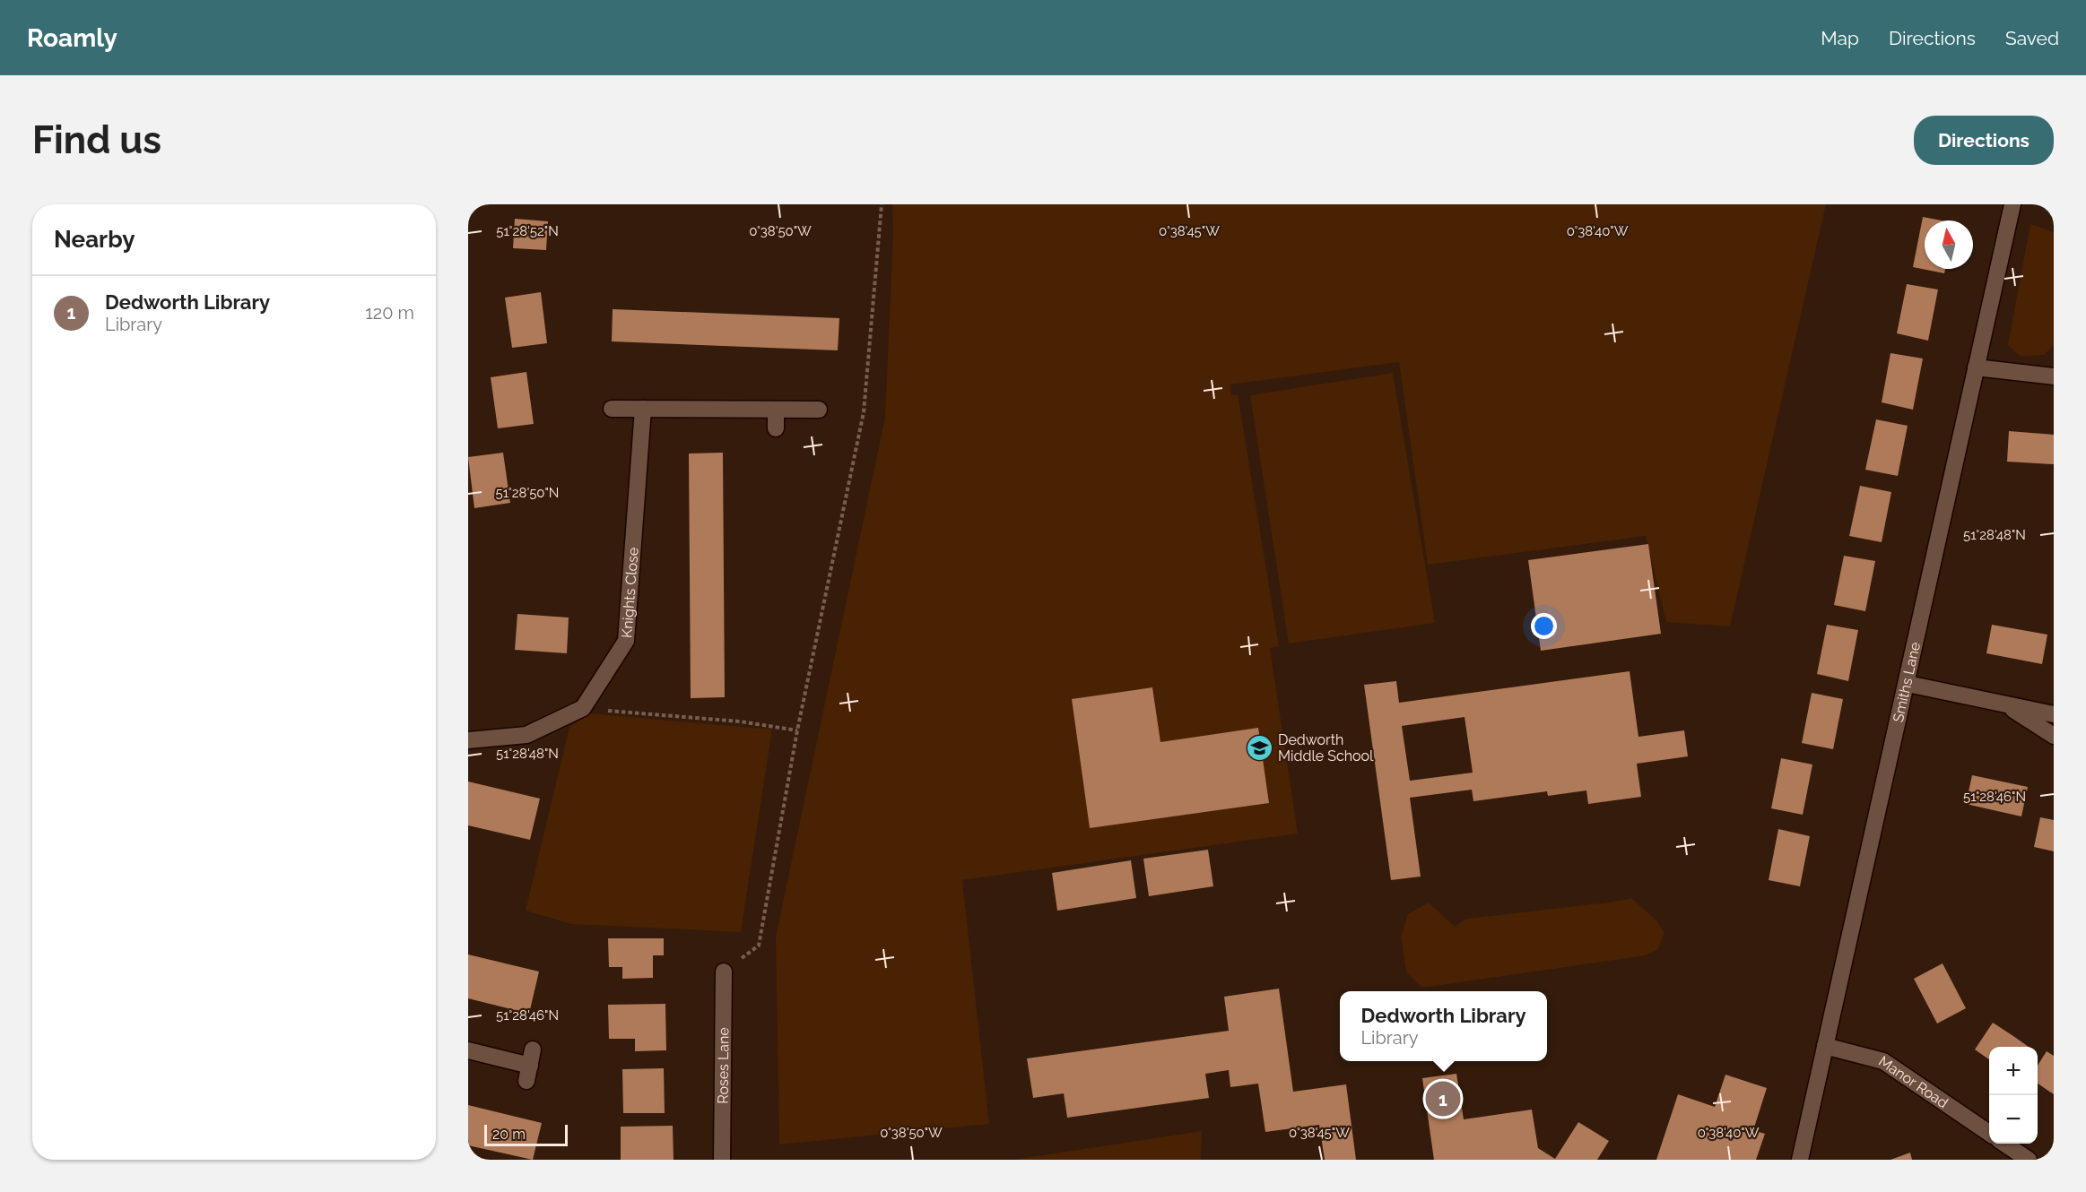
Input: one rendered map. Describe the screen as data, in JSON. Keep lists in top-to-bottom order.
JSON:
{
  "streets": {
    "street": [
      "Knights Close",
      "Smiths Lane",
      "Roses Lane",
      "Manor Road"
    ]
  },
  "crossings": [
    ["Smiths Lane", "Manor Road"]
  ],
  "places": {
    "school or university": ["Dedworth Middle School"]
  },
  "scale_bar": "20 m",
  "north": "top",
  "page": {
    "header": "Roamly",
    "nav": ["Map", "Directions", "Saved"],
    "buttons": "Directions",
    "title": "Find us",
    "heading": "Nearby",
    "list": [
      {
        "mark": "1",
        "name": "Dedworth Library",
        "note": "Library",
        "value": "120 m"
      }
    ],
    "popup": ["Dedworth Library", "Library"],
    "map_buttons": ["+", "−"],
    "pins": "1",
    "scale": "20 m"
  },
  "coordinates": [
    "51°28'52\"N",
    "0°38'50\"W",
    "0°38'45\"W",
    "0°38'40\"W",
    "51°28'50\"N",
    "51°28'48\"N",
    "51°28'46\"N"
  ]
}
